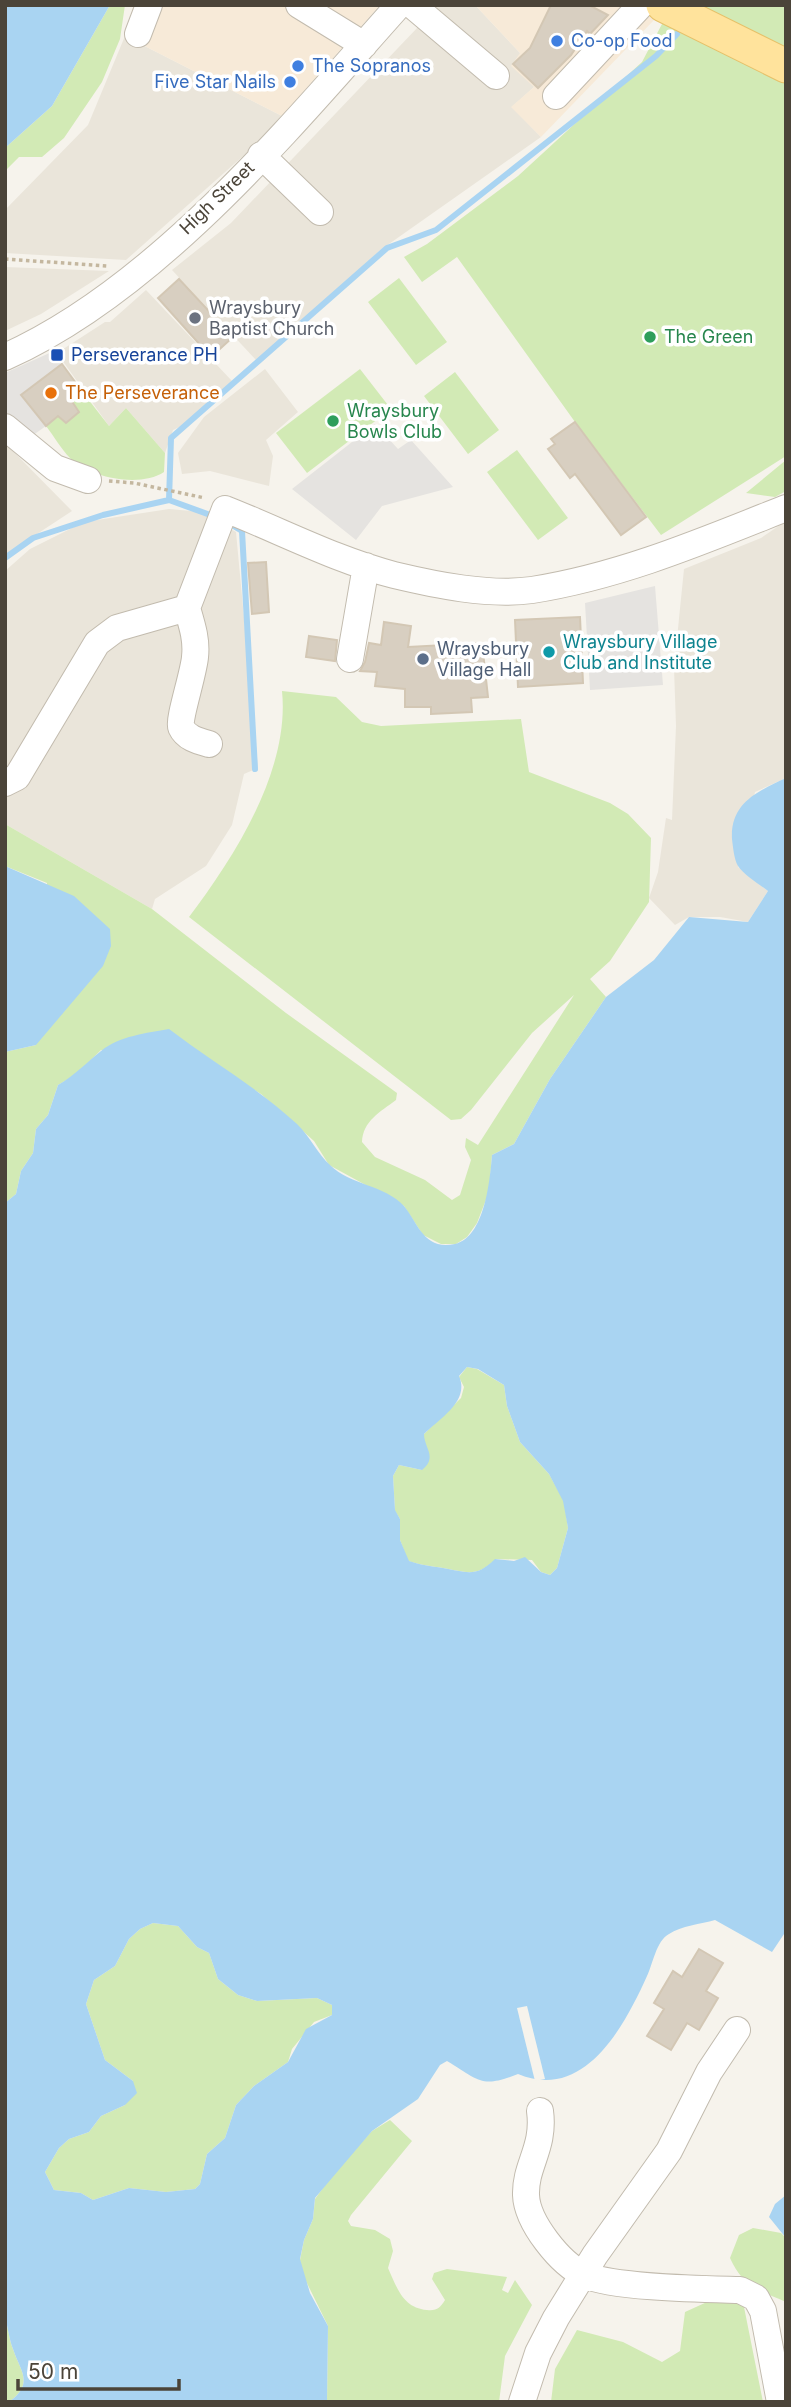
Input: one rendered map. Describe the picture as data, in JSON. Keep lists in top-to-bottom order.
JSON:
{
  "streets": {
    "street": ["High Street"]
  },
  "places": {
    "other": [
      "Co-op Food",
      "The Sopranos",
      "Five Star Nails",
      "Wraysbury Baptist Church",
      "The Green",
      "The Perseverance",
      "Wraysbury Bowls Club",
      "Wraysbury Village Club and Institute",
      "Wraysbury Village Hall"
    ],
    "transit": ["Perseverance PH"]
  },
  "scale_bar": "50 m"
}
